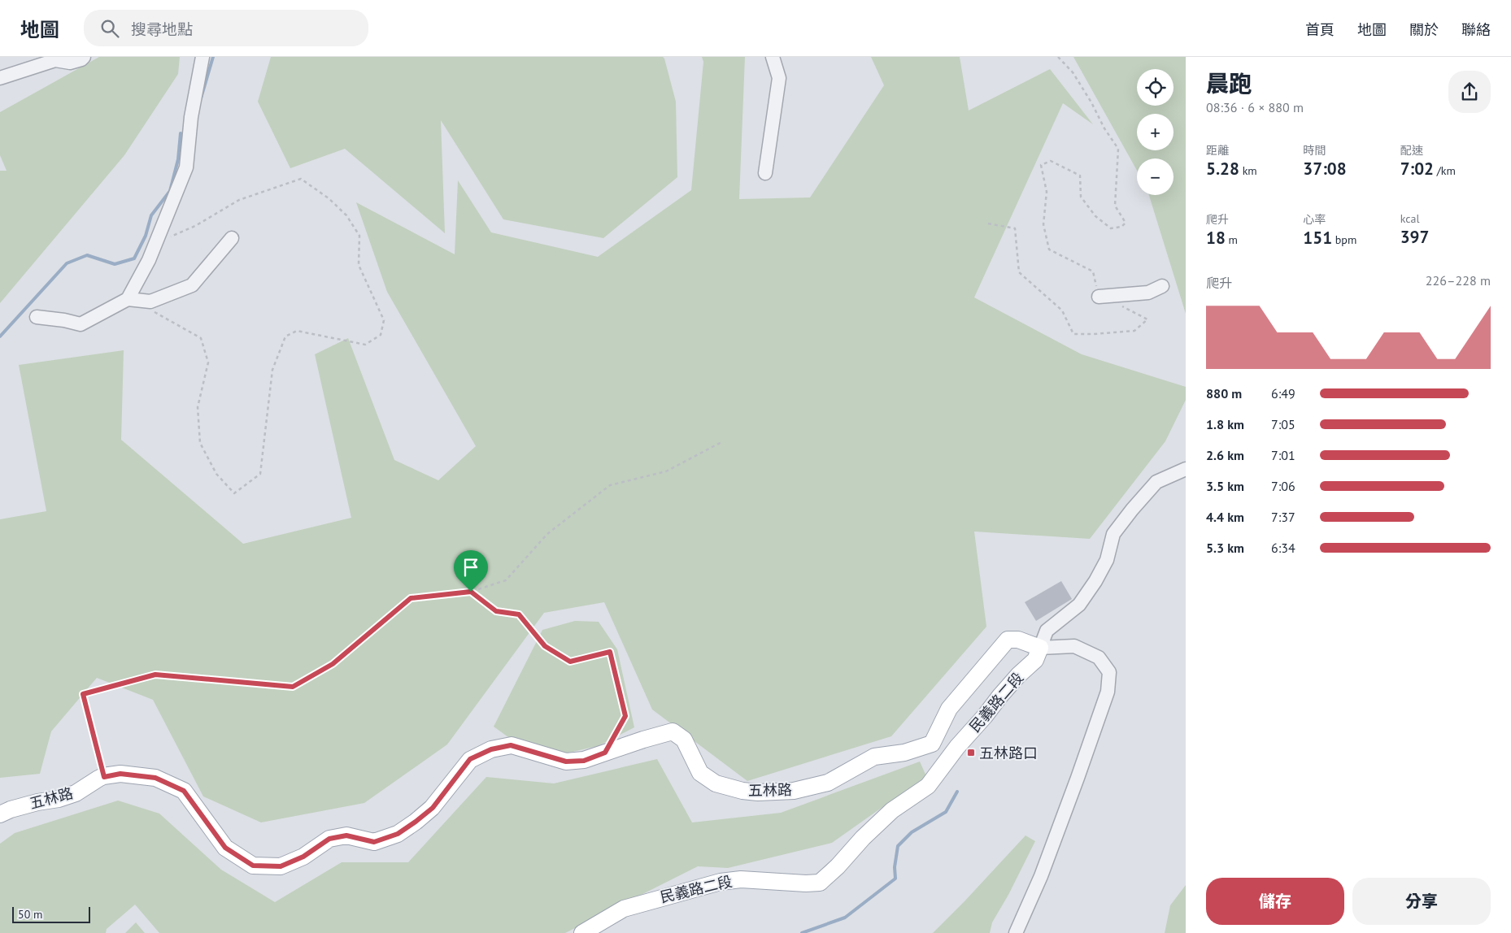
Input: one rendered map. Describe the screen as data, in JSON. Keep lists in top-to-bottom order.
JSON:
{
  "streets": {
    "main road": ["民義路二段", "五林路"]
  },
  "crossings": [
    ["民義路二段", "五林路"]
  ],
  "places": {
    "transit": ["五林路口"]
  },
  "scale_bar": "50 m",
  "page": {
    "header": "地圖",
    "search": "搜尋地點",
    "nav": [
      "首頁",
      "地圖",
      "關於",
      "聯絡"
    ],
    "heading": ["晨跑", "08:36 · 6 × 880 m"],
    "map_buttons": ["+", "−"],
    "stats": [
      ["距離", "5.28 km"],
      ["時間", "37:08"],
      ["配速", "7:02 /km"],
      ["爬升", "18 m"],
      ["心率", "151 bpm"],
      ["kcal", "397"]
    ],
    "chart": ["爬升", "226–228 m"],
    "list": [
      {
        "name": "880 m",
        "note": "6:49"
      },
      {
        "name": "1.8 km",
        "note": "7:05"
      },
      {
        "name": "2.6 km",
        "note": "7:01"
      },
      {
        "name": "3.5 km",
        "note": "7:06"
      },
      {
        "name": "4.4 km",
        "note": "7:37"
      },
      {
        "name": "5.3 km",
        "note": "6:34"
      }
    ],
    "buttons": ["儲存", "分享"],
    "scale": "50 m"
  }
}
